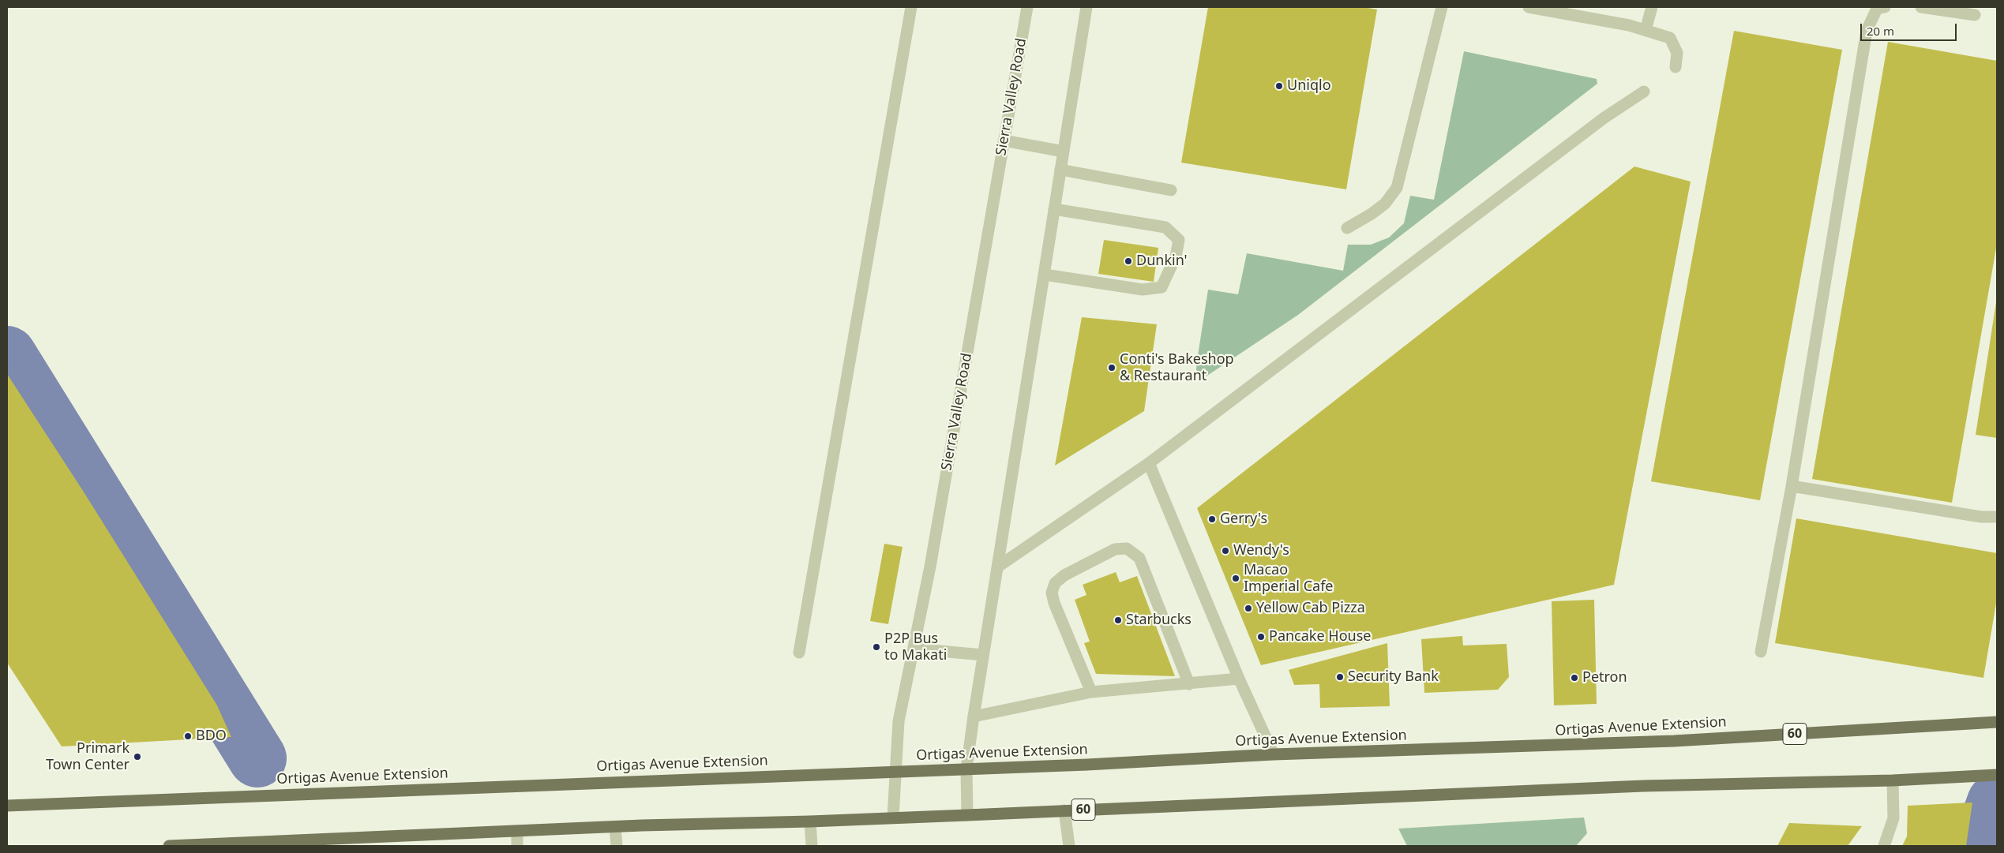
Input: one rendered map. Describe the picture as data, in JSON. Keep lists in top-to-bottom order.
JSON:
{
  "streets": {
    "main road": ["Ortigas Avenue Extension", "60"],
    "street": ["Sierra Valley Road"]
  },
  "crossings": [
    ["Sierra Valley Road", "Ortigas Avenue Extension"],
    ["Sierra Valley Road", "60"]
  ],
  "places": [
    "Uniqlo",
    "Dunkin'",
    "Conti's Bakeshop & Restaurant",
    "Gerry's",
    "Wendy's",
    "Macao Imperial Cafe",
    "Yellow Cab Pizza",
    "Starbucks",
    "Pancake House",
    "P2P Bus to Makati",
    "Security Bank",
    "Petron",
    "BDO",
    "Primark Town Center"
  ],
  "scale_bar": "20 m"
}
